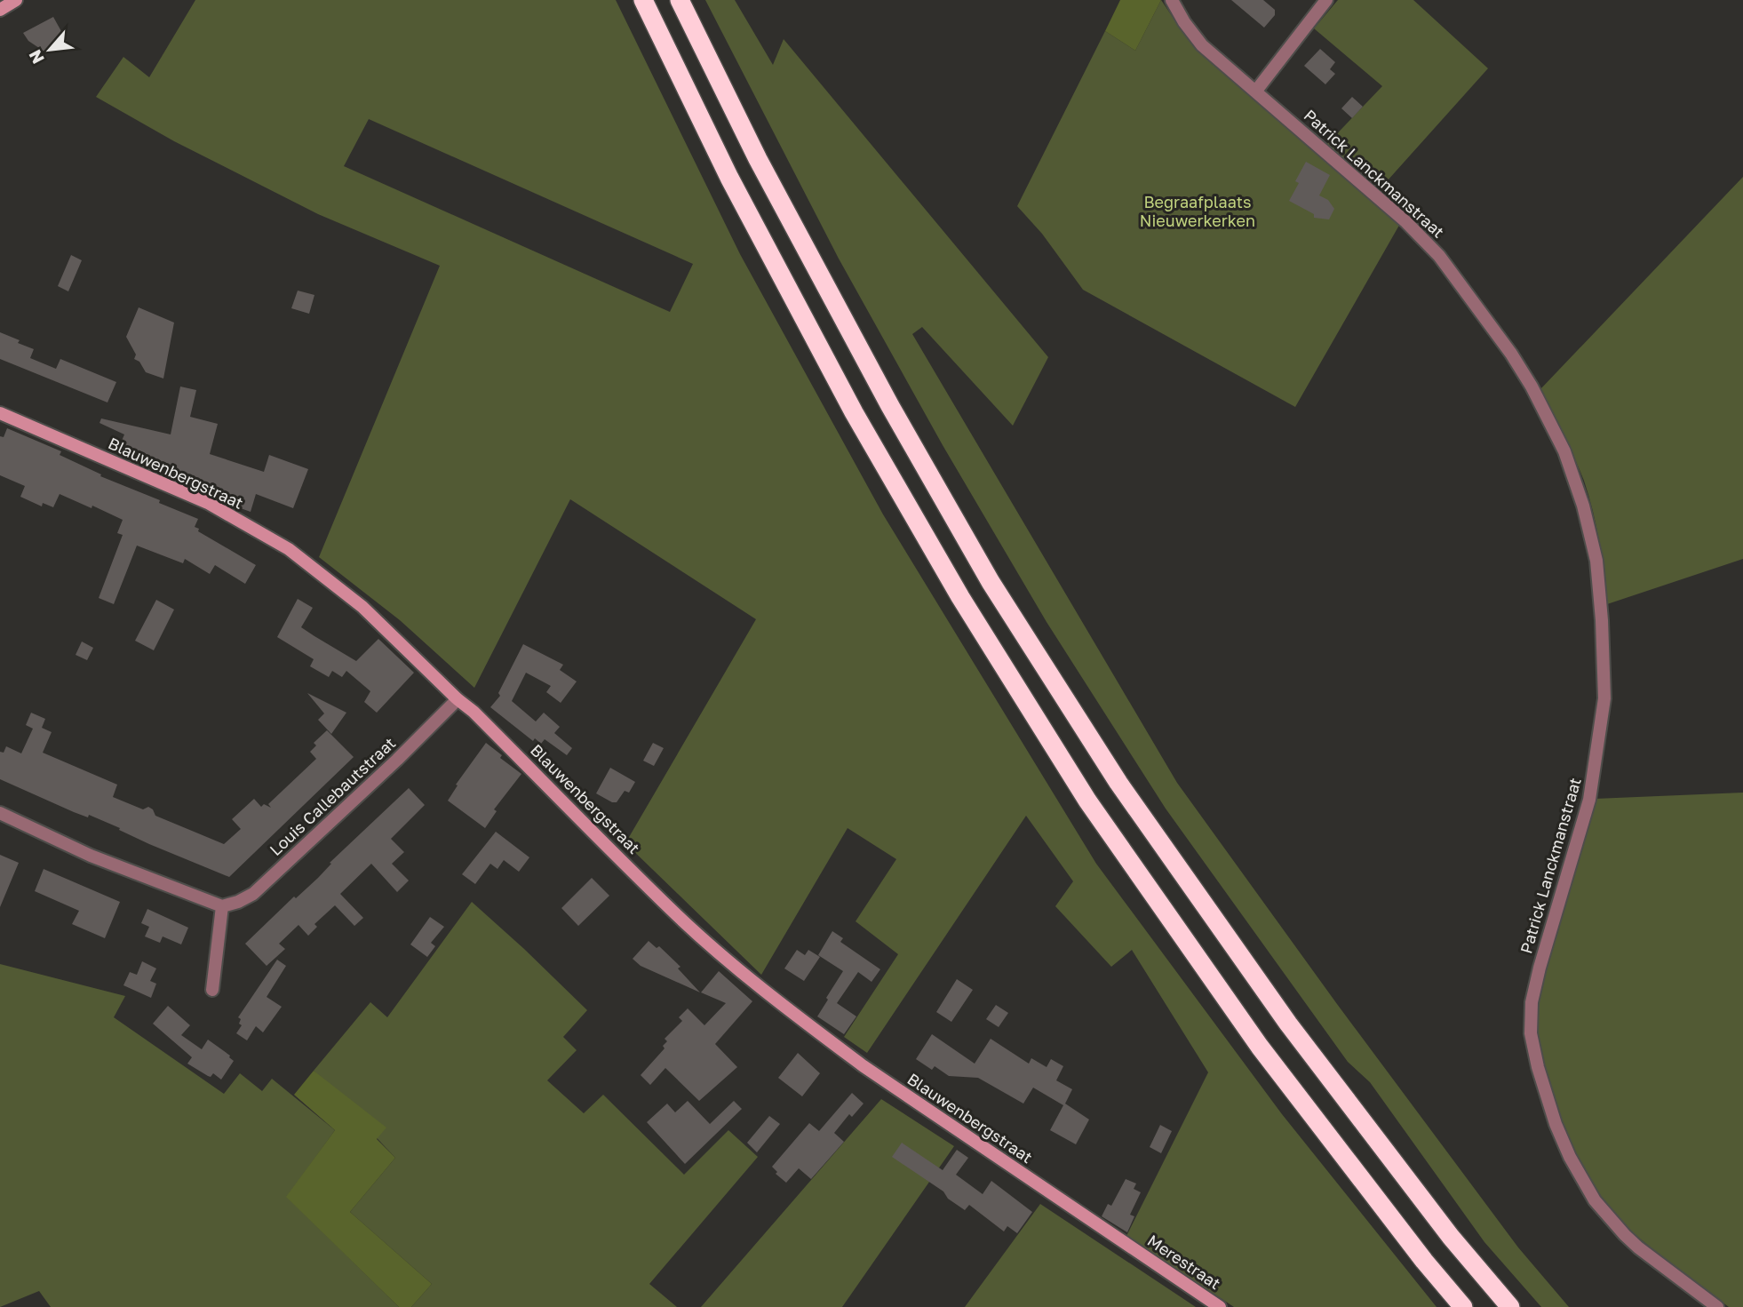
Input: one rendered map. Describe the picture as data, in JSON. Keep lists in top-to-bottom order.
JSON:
{
  "streets": {
    "street": [
      "Patrick Lanckmanstraat",
      "Blauwenbergstraat",
      "Louis Callebautstraat",
      "Merestraat"
    ]
  },
  "crossings": [
    ["Blauwenbergstraat", "Louis Callebautstraat"],
    ["Blauwenbergstraat", "Merestraat"]
  ],
  "parks": ["Begraafplaats Nieuwerkerken"],
  "north": "bottom left"
}
